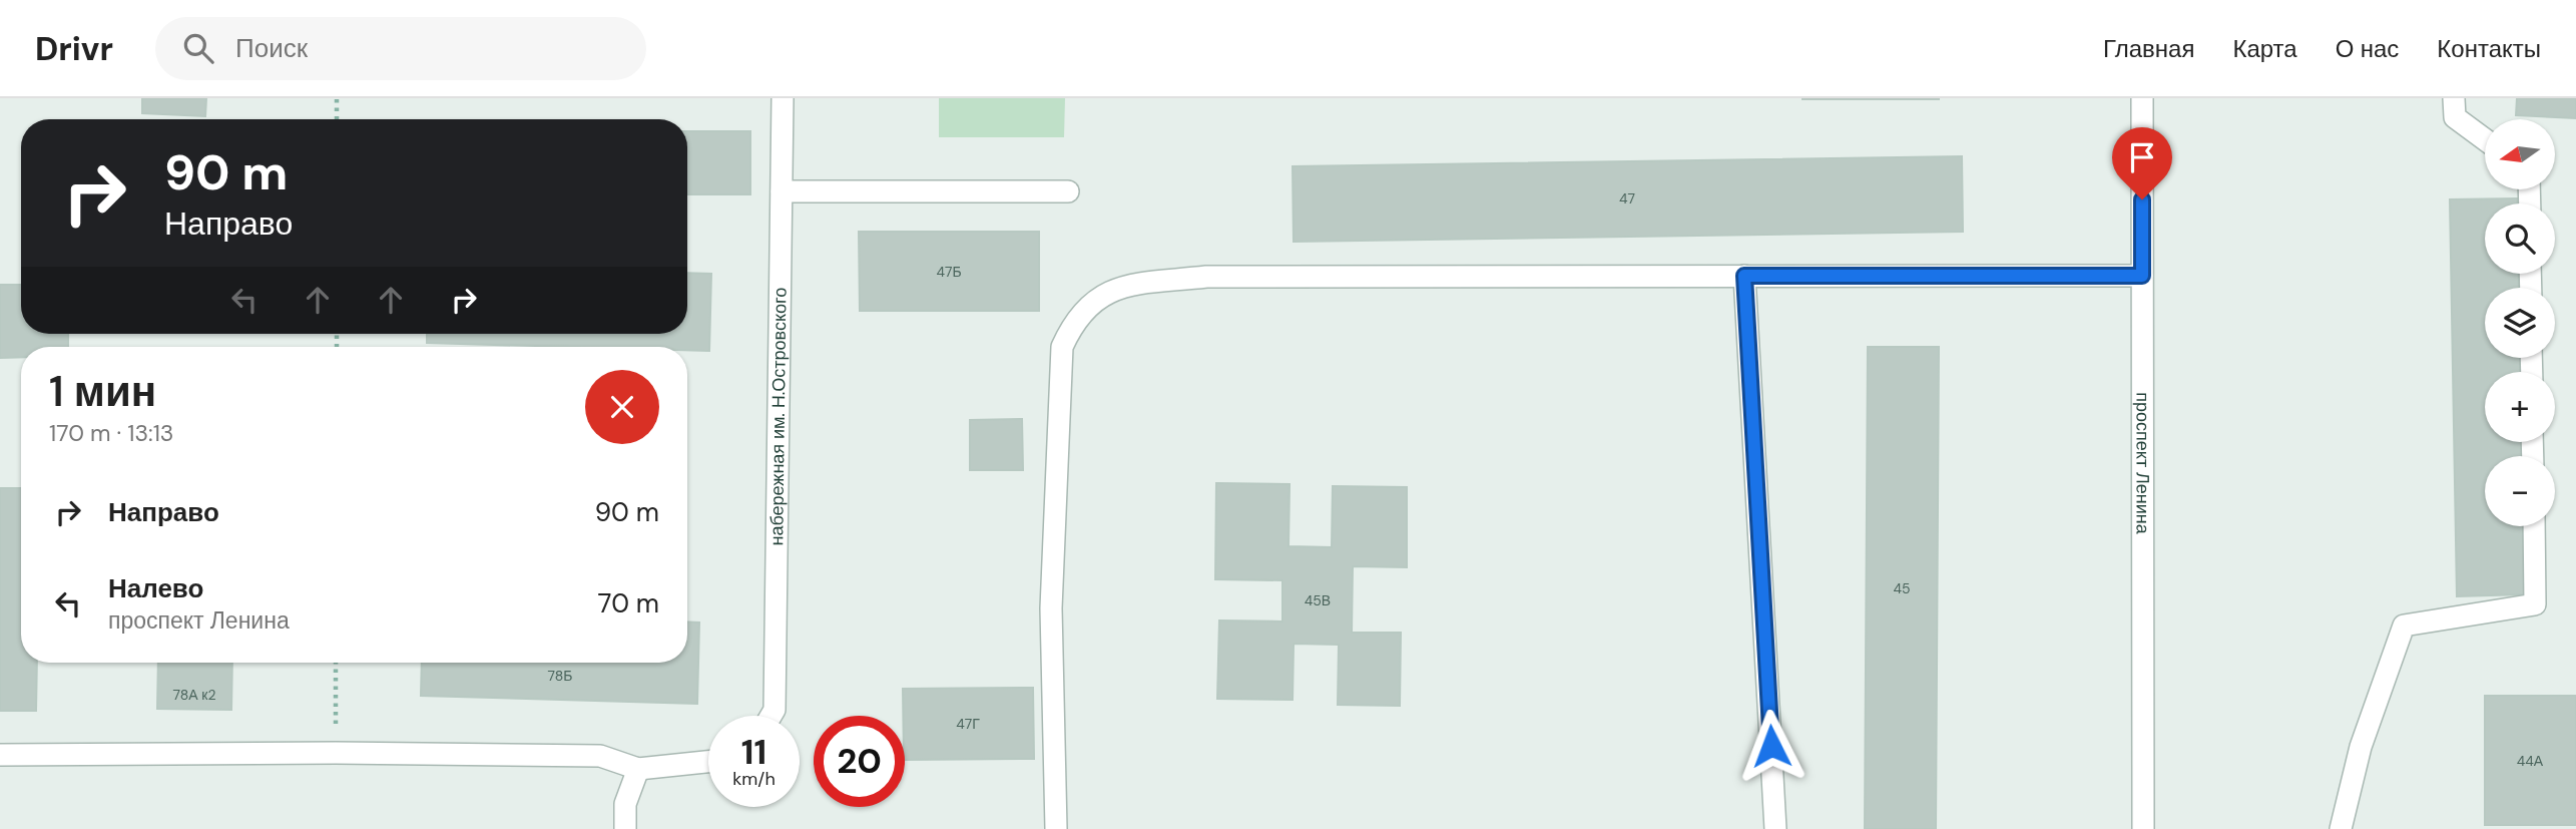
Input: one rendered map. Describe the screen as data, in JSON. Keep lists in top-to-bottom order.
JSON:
{
  "streets": {
    "street": ["набережная им. Н.Островского", "проспект Ленина"]
  },
  "house_numbers": [
    "47",
    "47Б",
    "45",
    "45В",
    "78Б",
    "78А к2",
    "47Г",
    "44А"
  ],
  "north": "left",
  "page": {
    "header": "Drivr",
    "search": "Поиск",
    "nav": [
      "Главная",
      "Карта",
      "О нас",
      "Контакты"
    ],
    "map_buttons": ["+", "−"],
    "turn": ["90 m", "Направо"],
    "heading": ["1 мин", "170 m · 13:13"],
    "list": [
      {
        "name": "Направо",
        "value": "90 m"
      },
      {
        "name": "Налево",
        "note": "проспект Ленина",
        "value": "70 m"
      }
    ],
    "speed": "11 km/h",
    "limit": "20"
  }
}
